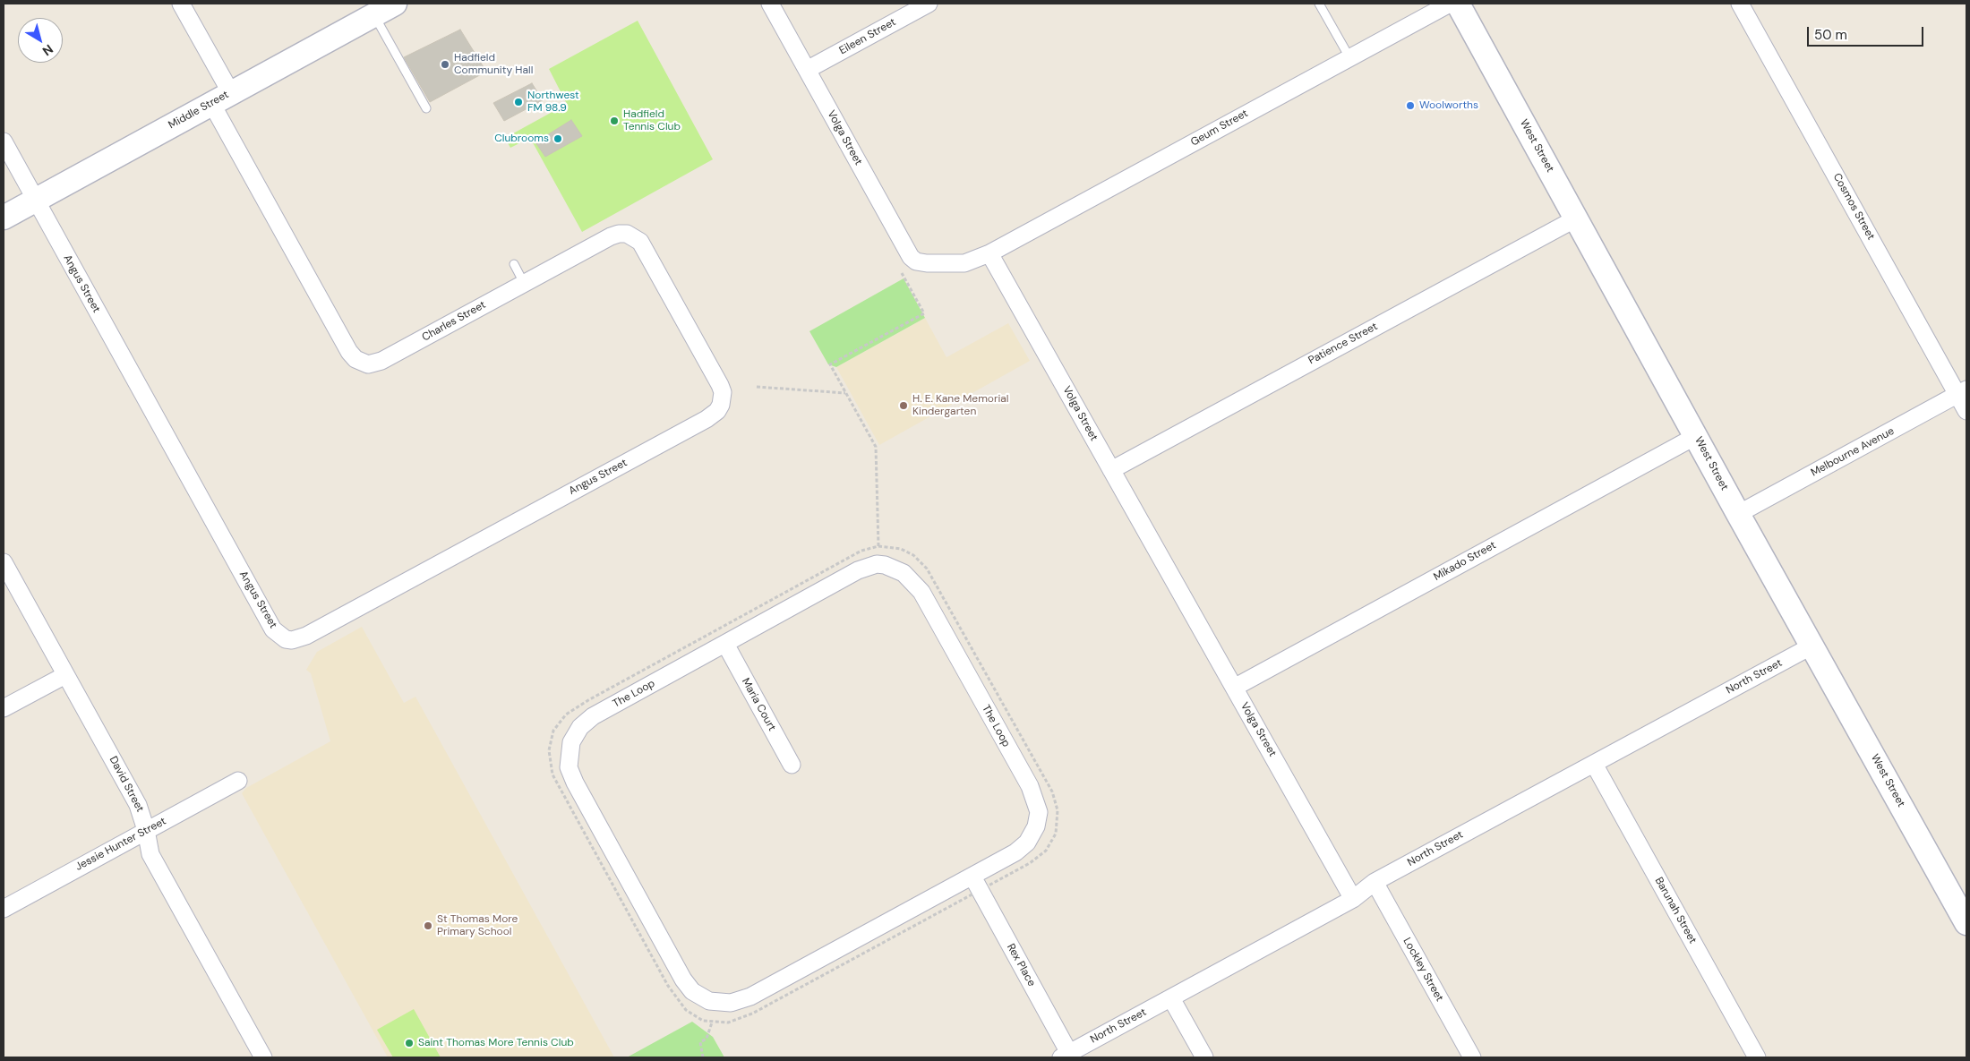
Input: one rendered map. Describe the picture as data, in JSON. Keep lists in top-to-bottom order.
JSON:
{
  "streets": {
    "street": [
      "Eileen Street",
      "Middle Street",
      "Geum Street",
      "Volga Street",
      "West Street",
      "Cosmos Street",
      "Angus Street",
      "Charles Street",
      "Patience Street",
      "Melbourne Avenue",
      "Mikado Street",
      "North Street",
      "The Loop",
      "Maria Court",
      "David Street",
      "Jessie Hunter Street",
      "Barunah Street",
      "Rex Place",
      "Lockley Street"
    ]
  },
  "crossings": [
    ["Eileen Street", "Volga Street"],
    ["Middle Street", "Angus Street"],
    ["Middle Street", "Charles Street"],
    ["Geum Street", "Volga Street"],
    ["Volga Street", "Patience Street"],
    ["Volga Street", "Mikado Street"],
    ["Volga Street", "North Street"],
    ["West Street", "Patience Street"],
    ["West Street", "Melbourne Avenue"],
    ["West Street", "Mikado Street"],
    ["West Street", "North Street"],
    ["Cosmos Street", "Melbourne Avenue"],
    ["Angus Street", "Charles Street"],
    ["North Street", "Barunah Street"],
    ["North Street", "Rex Place"],
    ["North Street", "Lockley Street"],
    ["The Loop", "Maria Court"],
    ["The Loop", "Rex Place"],
    ["David Street", "Jessie Hunter Street"]
  ],
  "places": [
    "Hadfield Community Hall",
    "Northwest FM 98.9",
    "Woolworths",
    "Hadfield Tennis Club",
    "Clubrooms",
    "H. E. Kane Memorial Kindergarten",
    "St Thomas More Primary School",
    "Saint Thomas More Tennis Club"
  ],
  "scale_bar": "50 m",
  "north": "bottom right"
}
